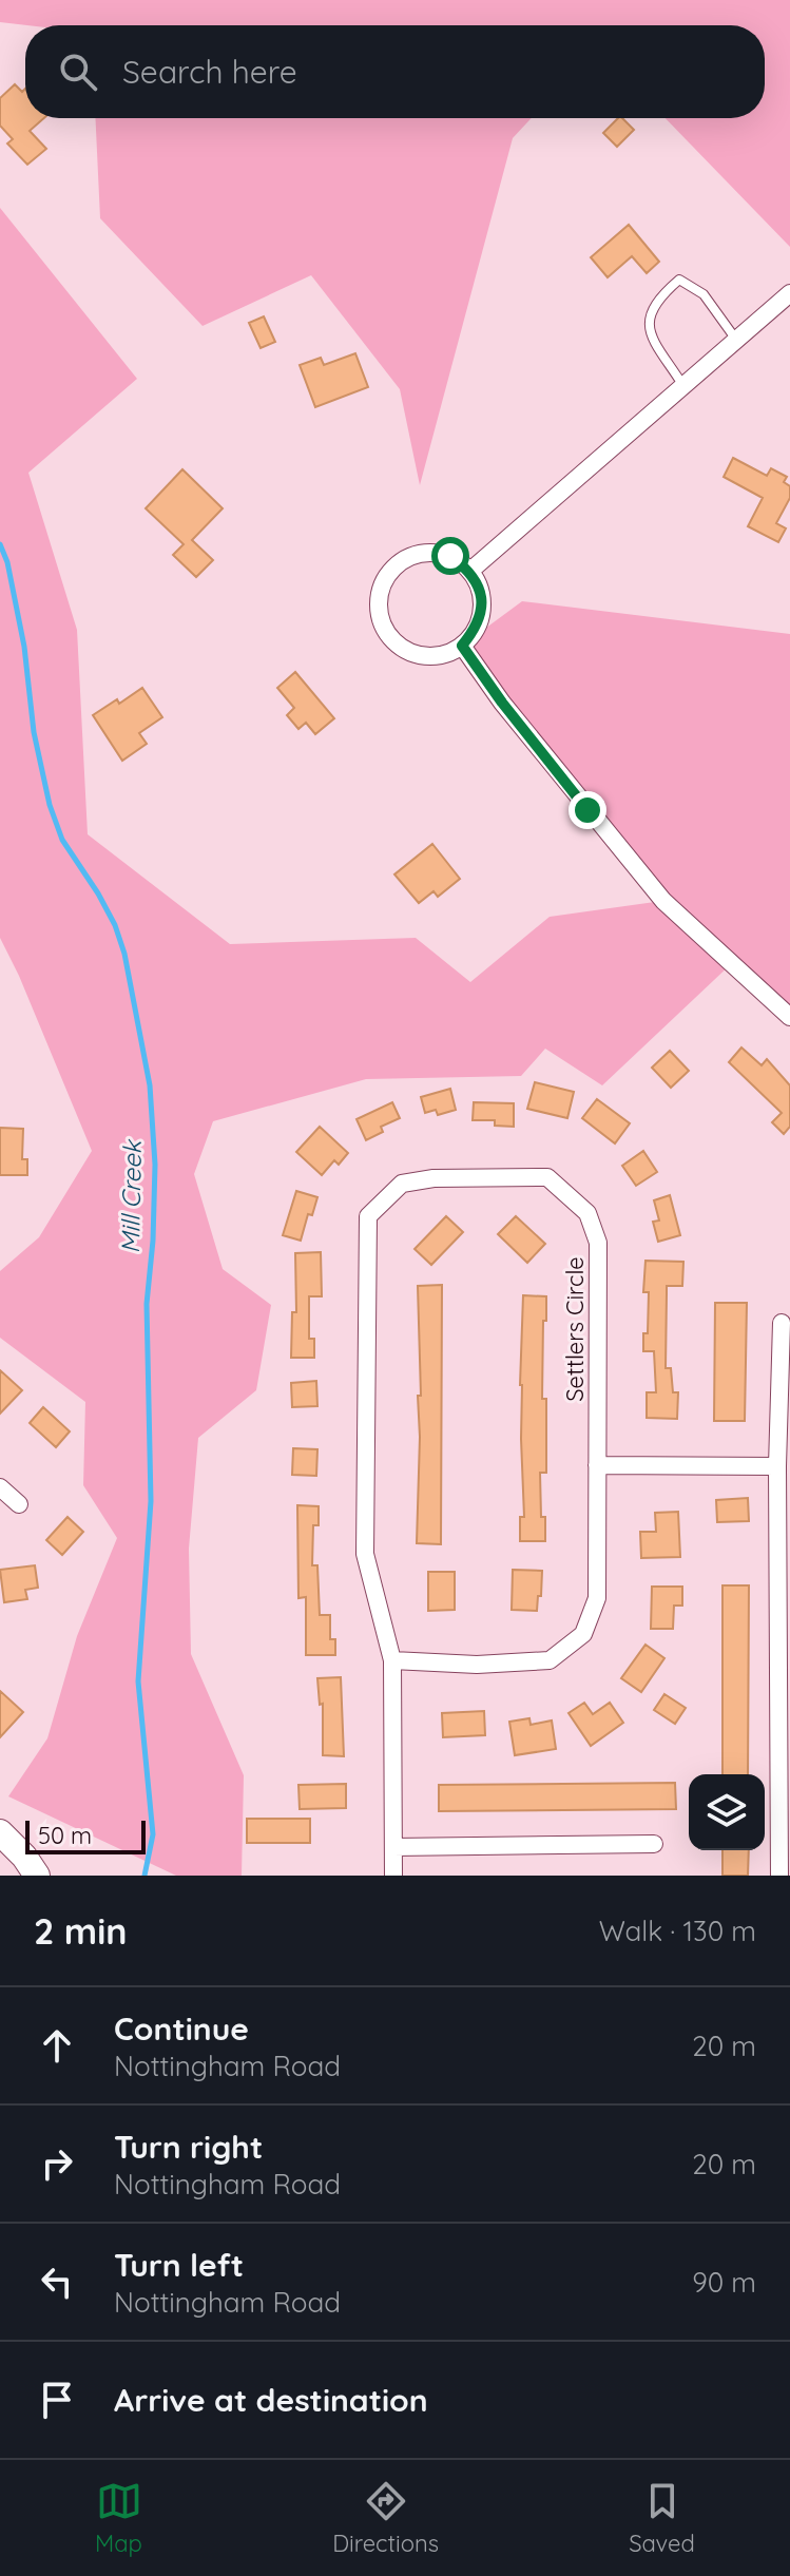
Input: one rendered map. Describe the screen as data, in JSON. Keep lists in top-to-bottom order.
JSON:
{
  "streets": {
    "street": ["Settlers Circle"]
  },
  "water": ["Mill Creek"],
  "scale_bar": "50 m",
  "page": {
    "search": "Search here",
    "scale": "50 m",
    "heading": ["2 min", "Walk · 130 m"],
    "list": [
      ["Continue", "Nottingham Road", "20 m"],
      ["Turn right", "Nottingham Road", "20 m"],
      ["Turn left", "Nottingham Road", "90 m"],
      "Arrive at destination"
    ],
    "nav": ["Map", "Directions", "Saved"]
  }
}
